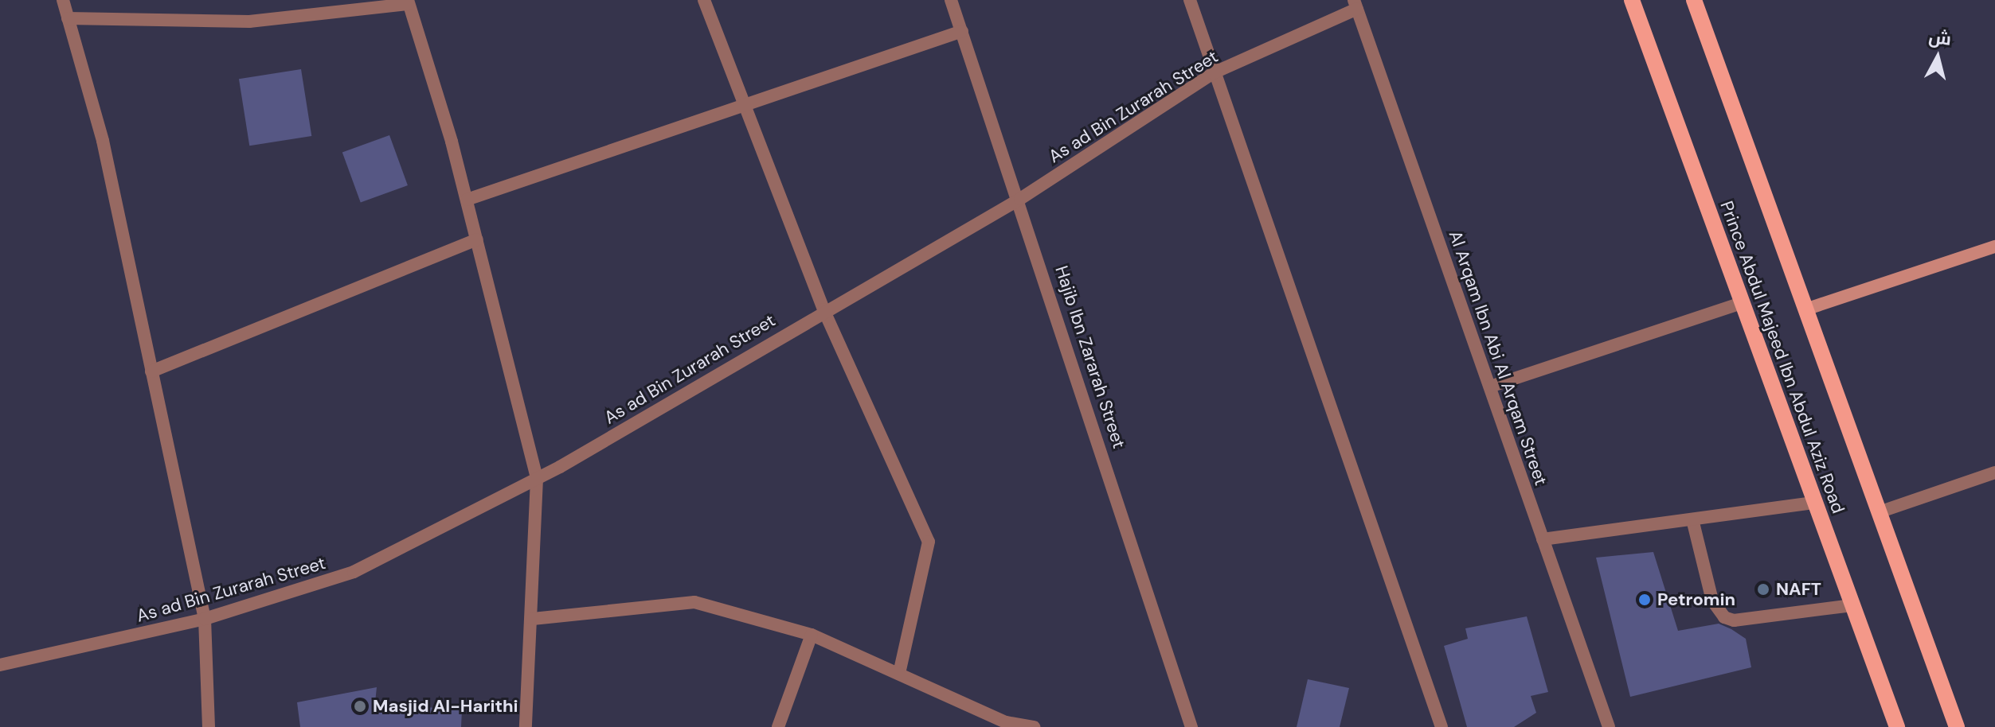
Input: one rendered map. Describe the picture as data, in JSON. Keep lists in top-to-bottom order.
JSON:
{
  "streets": {
    "main road": ["Prince Abdul Majeed Ibn Abdul Aziz Road"],
    "street": ["As ad Bin Zurarah Street", "Hajib Ibn Zararah Street", "Al Arqam Ibn Abi Al Arqam Street"]
  },
  "crossings": [
    ["As ad Bin Zurarah Street", "Hajib Ibn Zararah Street"],
    ["As ad Bin Zurarah Street", "Al Arqam Ibn Abi Al Arqam Street"]
  ],
  "places": ["NAFT", "Petromin", "Masjid Al-Harithi"],
  "north": "top"
}
